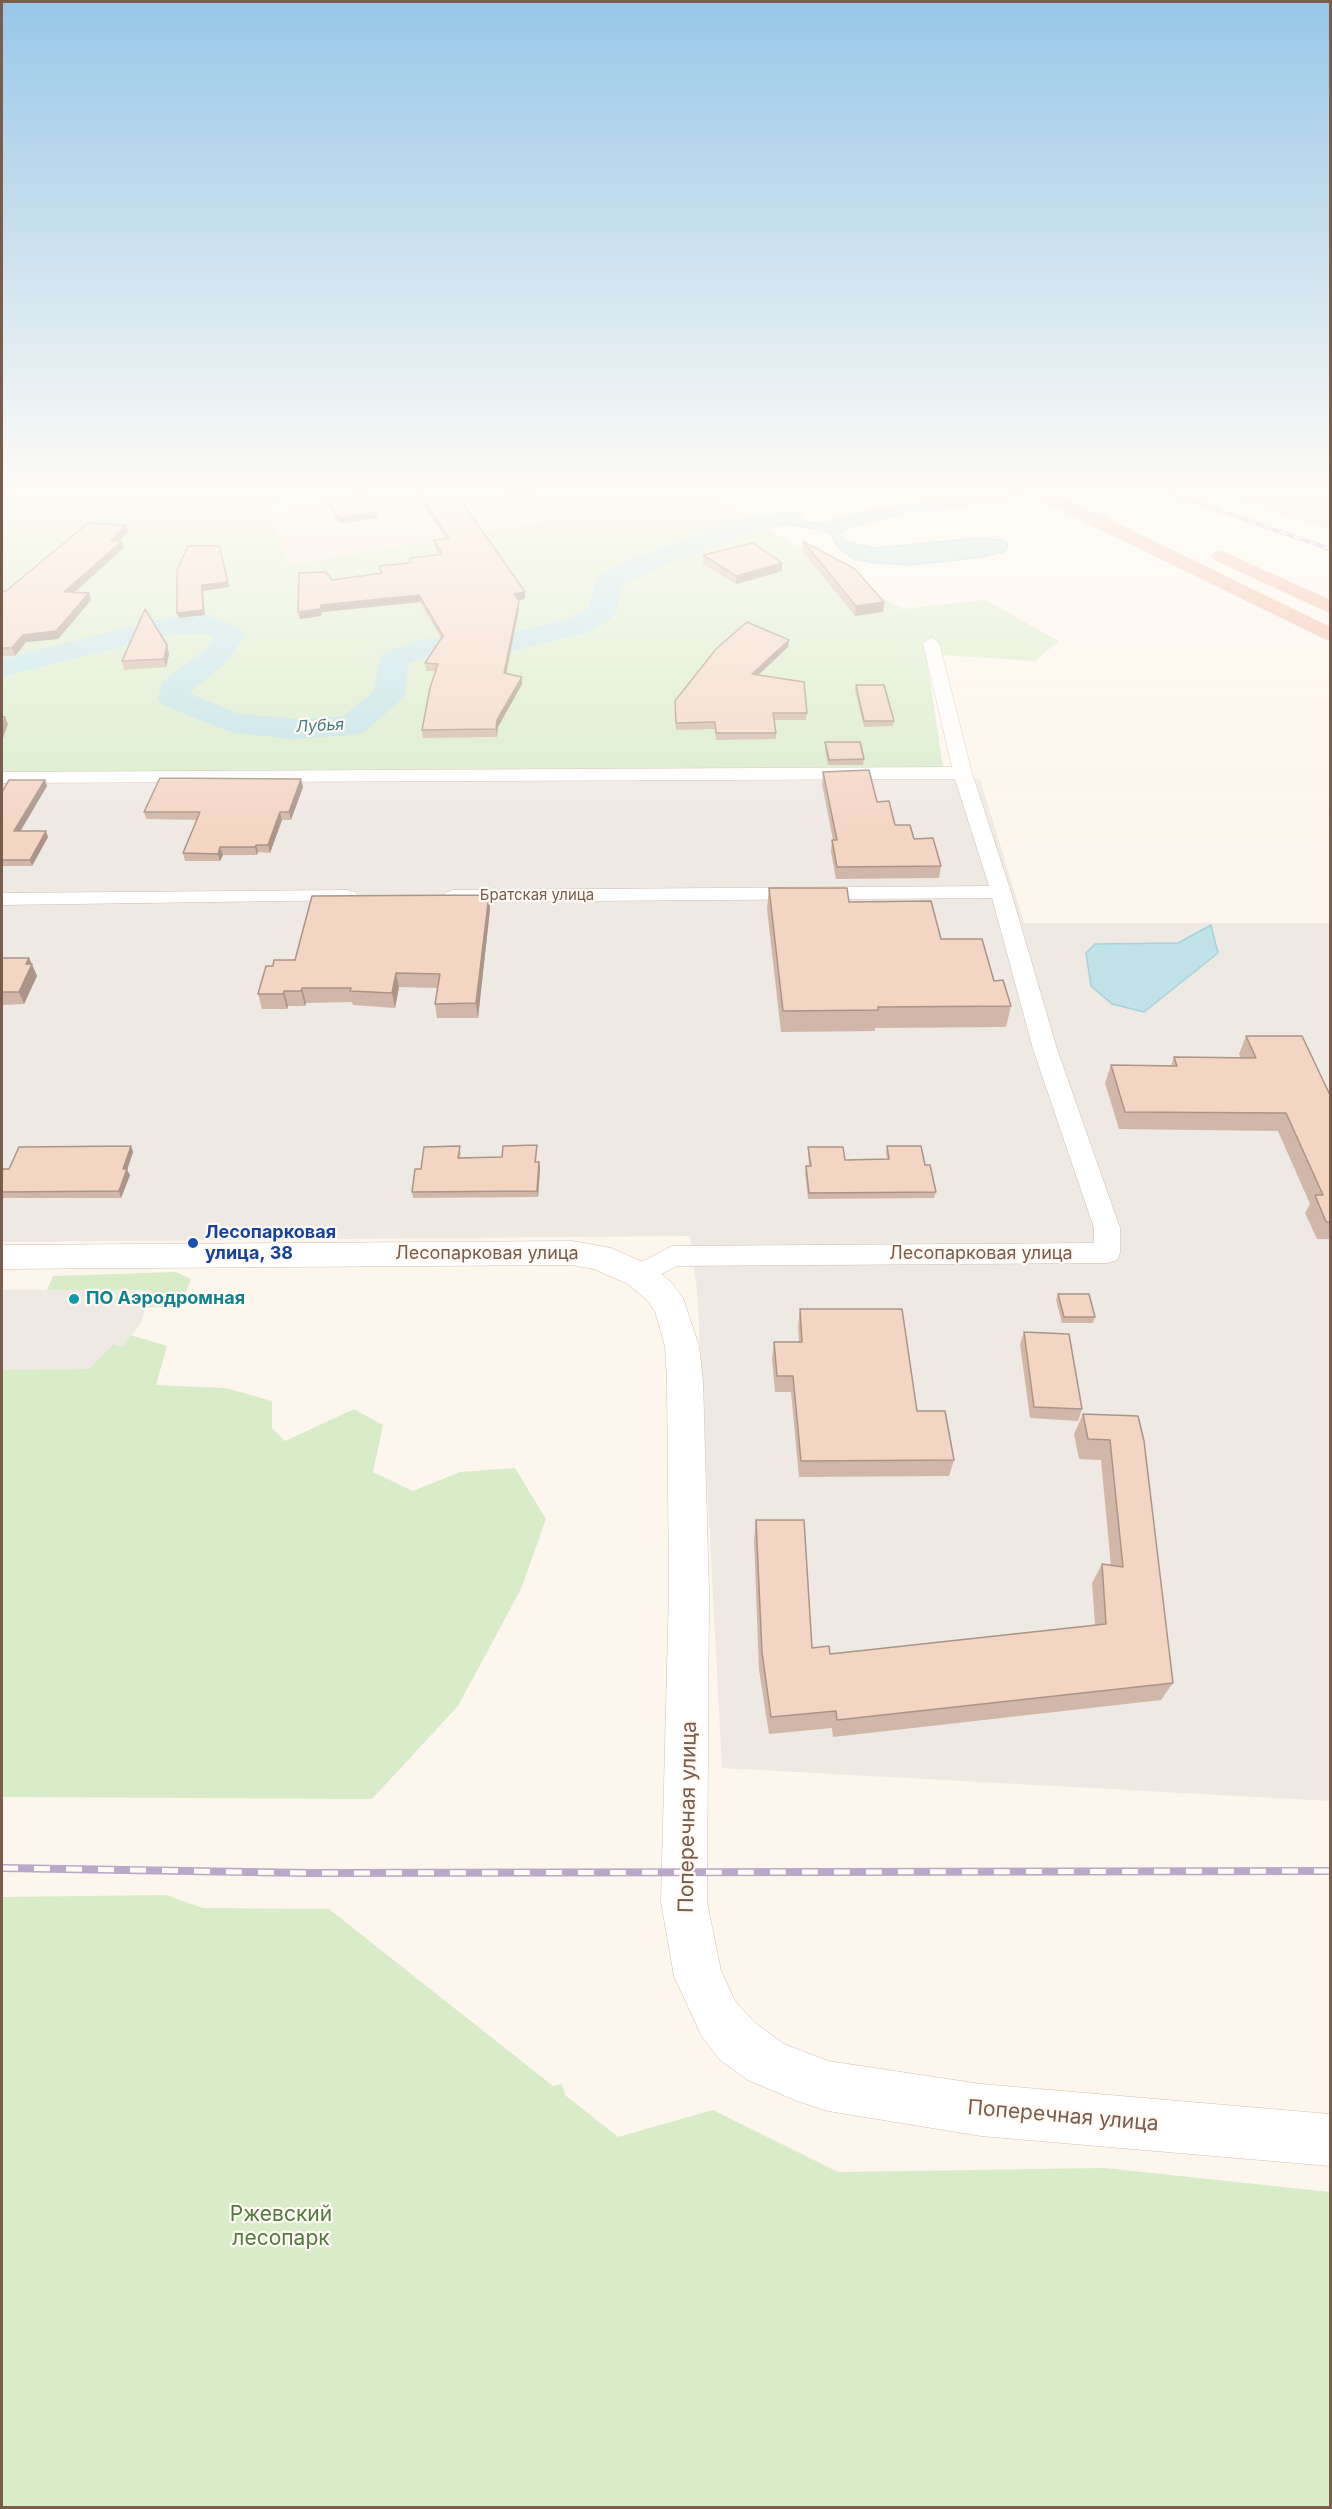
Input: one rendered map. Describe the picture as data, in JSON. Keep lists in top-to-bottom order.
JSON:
{
  "streets": {
    "street": ["Братская улица", "Лесопарковая улица", "Поперечная улица"]
  },
  "crossings": [
    ["Братская улица", "Лесопарковая улица"],
    ["Лесопарковая улица", "Поперечная улица"]
  ],
  "water": ["Лубья"],
  "parks": ["Ржевский лесопарк"],
  "places": ["Лесопарковая улица, 38", "ПО Аэродромная"]
}
